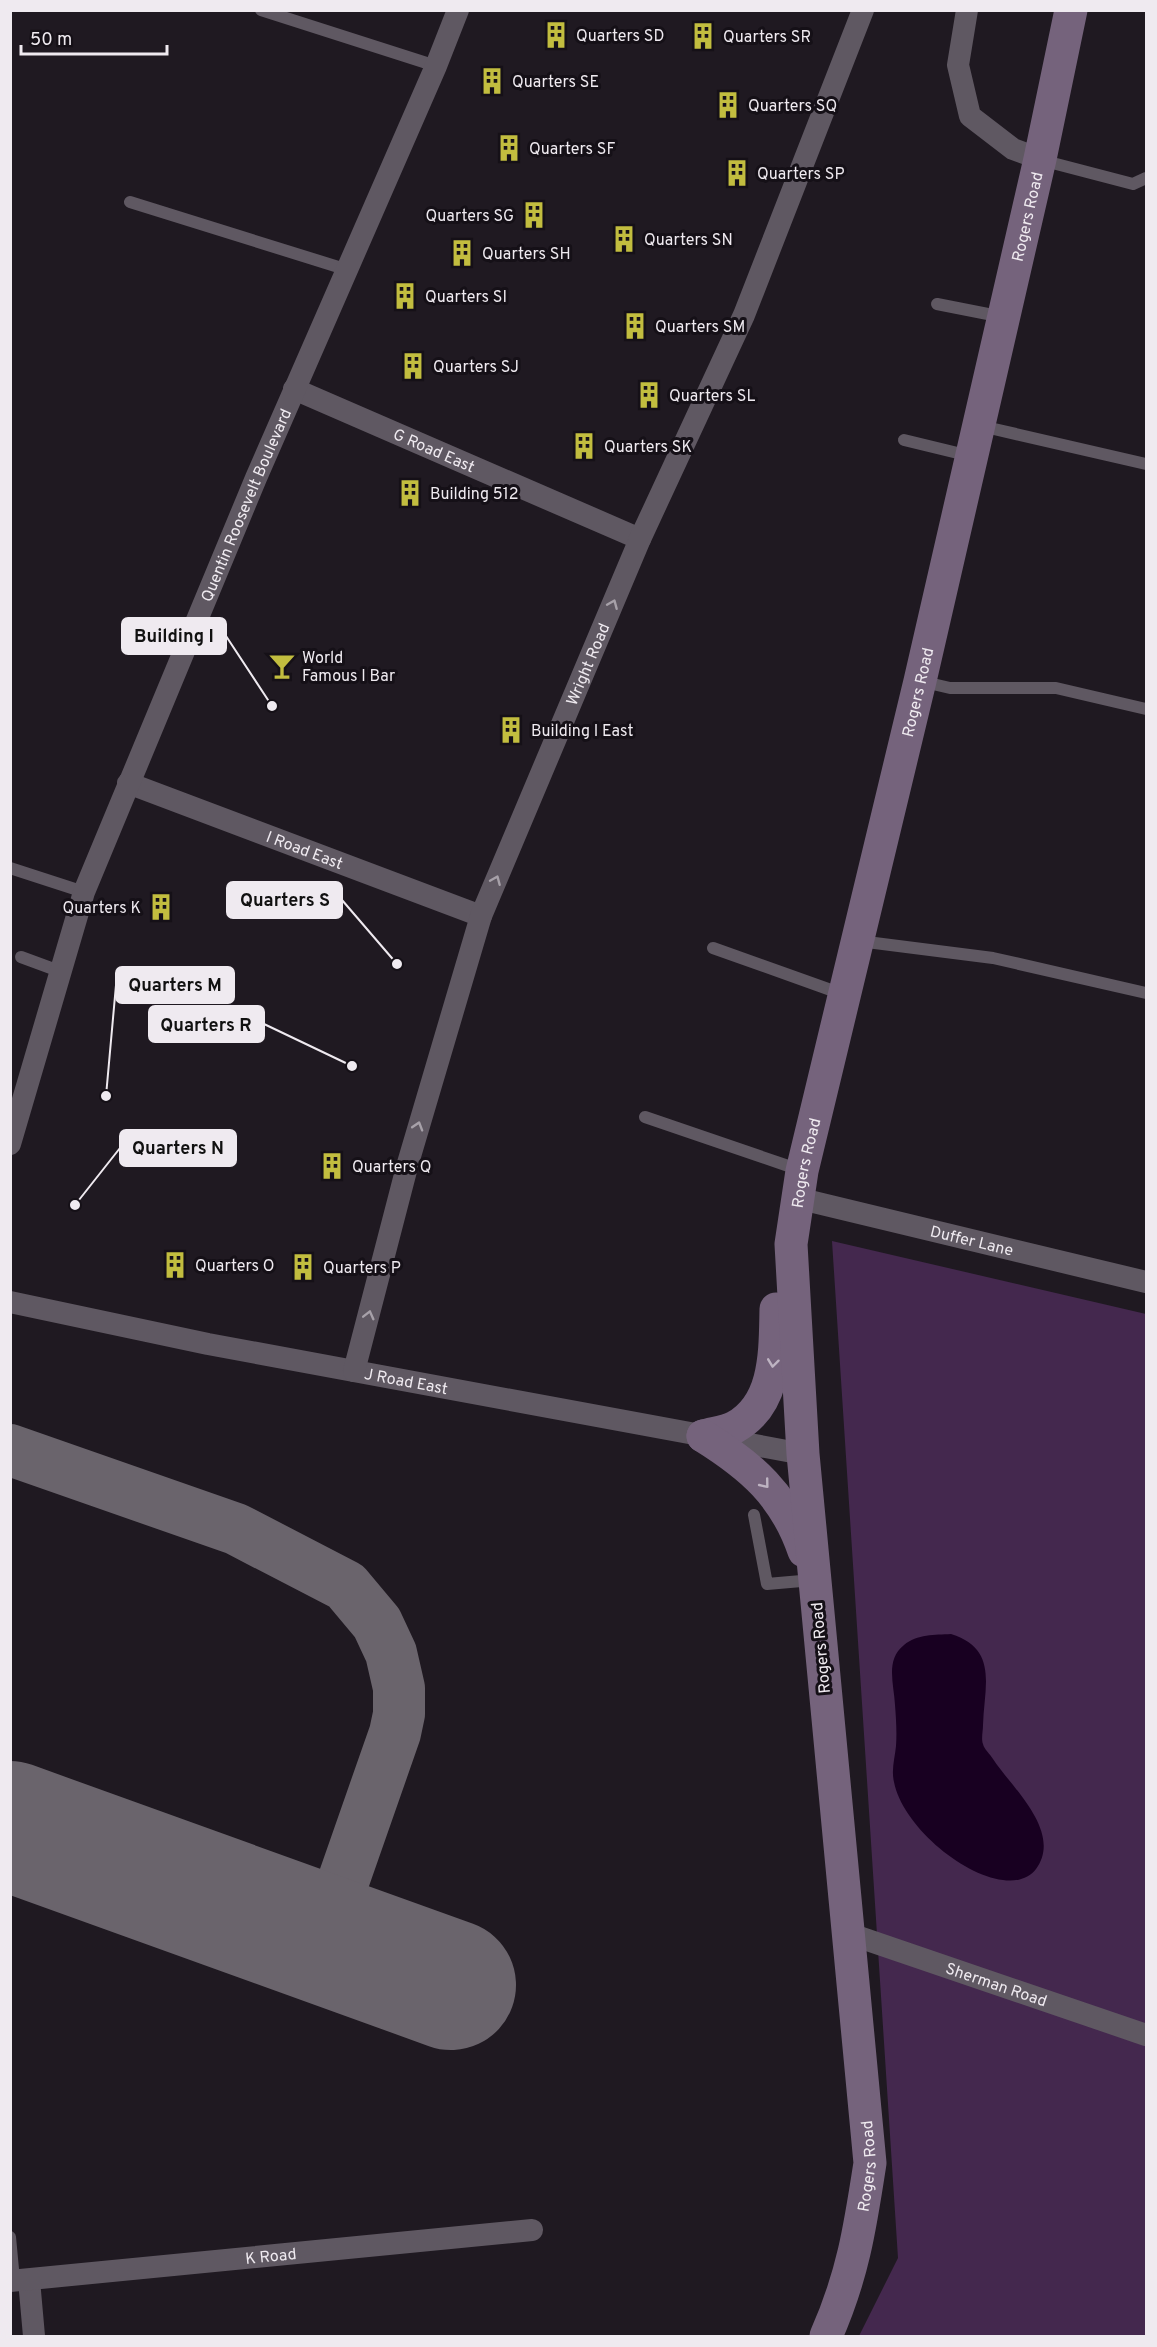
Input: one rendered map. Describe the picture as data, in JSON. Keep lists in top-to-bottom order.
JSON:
{
  "streets": {
    "street": [
      "Rogers Road",
      "G Road East",
      "Quentin Roosevelt Boulevard",
      "Wright Road",
      "I Road East",
      "Duffer Lane",
      "J Road East",
      "Sherman Road",
      "K Road"
    ]
  },
  "crossings": [
    ["Rogers Road", "Duffer Lane"],
    ["Rogers Road", "J Road East"],
    ["Rogers Road", "Sherman Road"],
    ["G Road East", "Quentin Roosevelt Boulevard"],
    ["G Road East", "Wright Road"],
    ["Quentin Roosevelt Boulevard", "I Road East"],
    ["Wright Road", "I Road East"],
    ["Wright Road", "J Road East"]
  ],
  "one_way": ["Wright Road"],
  "places": {
    "building": [
      "Quarters SD",
      "Quarters SR",
      "Quarters SE",
      "Quarters SQ",
      "Quarters SF",
      "Quarters SP",
      "Quarters SG",
      "Quarters SN",
      "Quarters SH",
      "Quarters SI",
      "Quarters SM",
      "Quarters SJ",
      "Quarters SL",
      "Quarters SK",
      "Building 512",
      "Building I East",
      "Quarters K",
      "Quarters Q",
      "Quarters O",
      "Quarters P"
    ],
    "bar": ["World Famous I Bar"],
    "other": [
      "Building I",
      "Quarters S",
      "Quarters R",
      "Quarters M",
      "Quarters N"
    ]
  },
  "scale_bar": "50 m"
}
